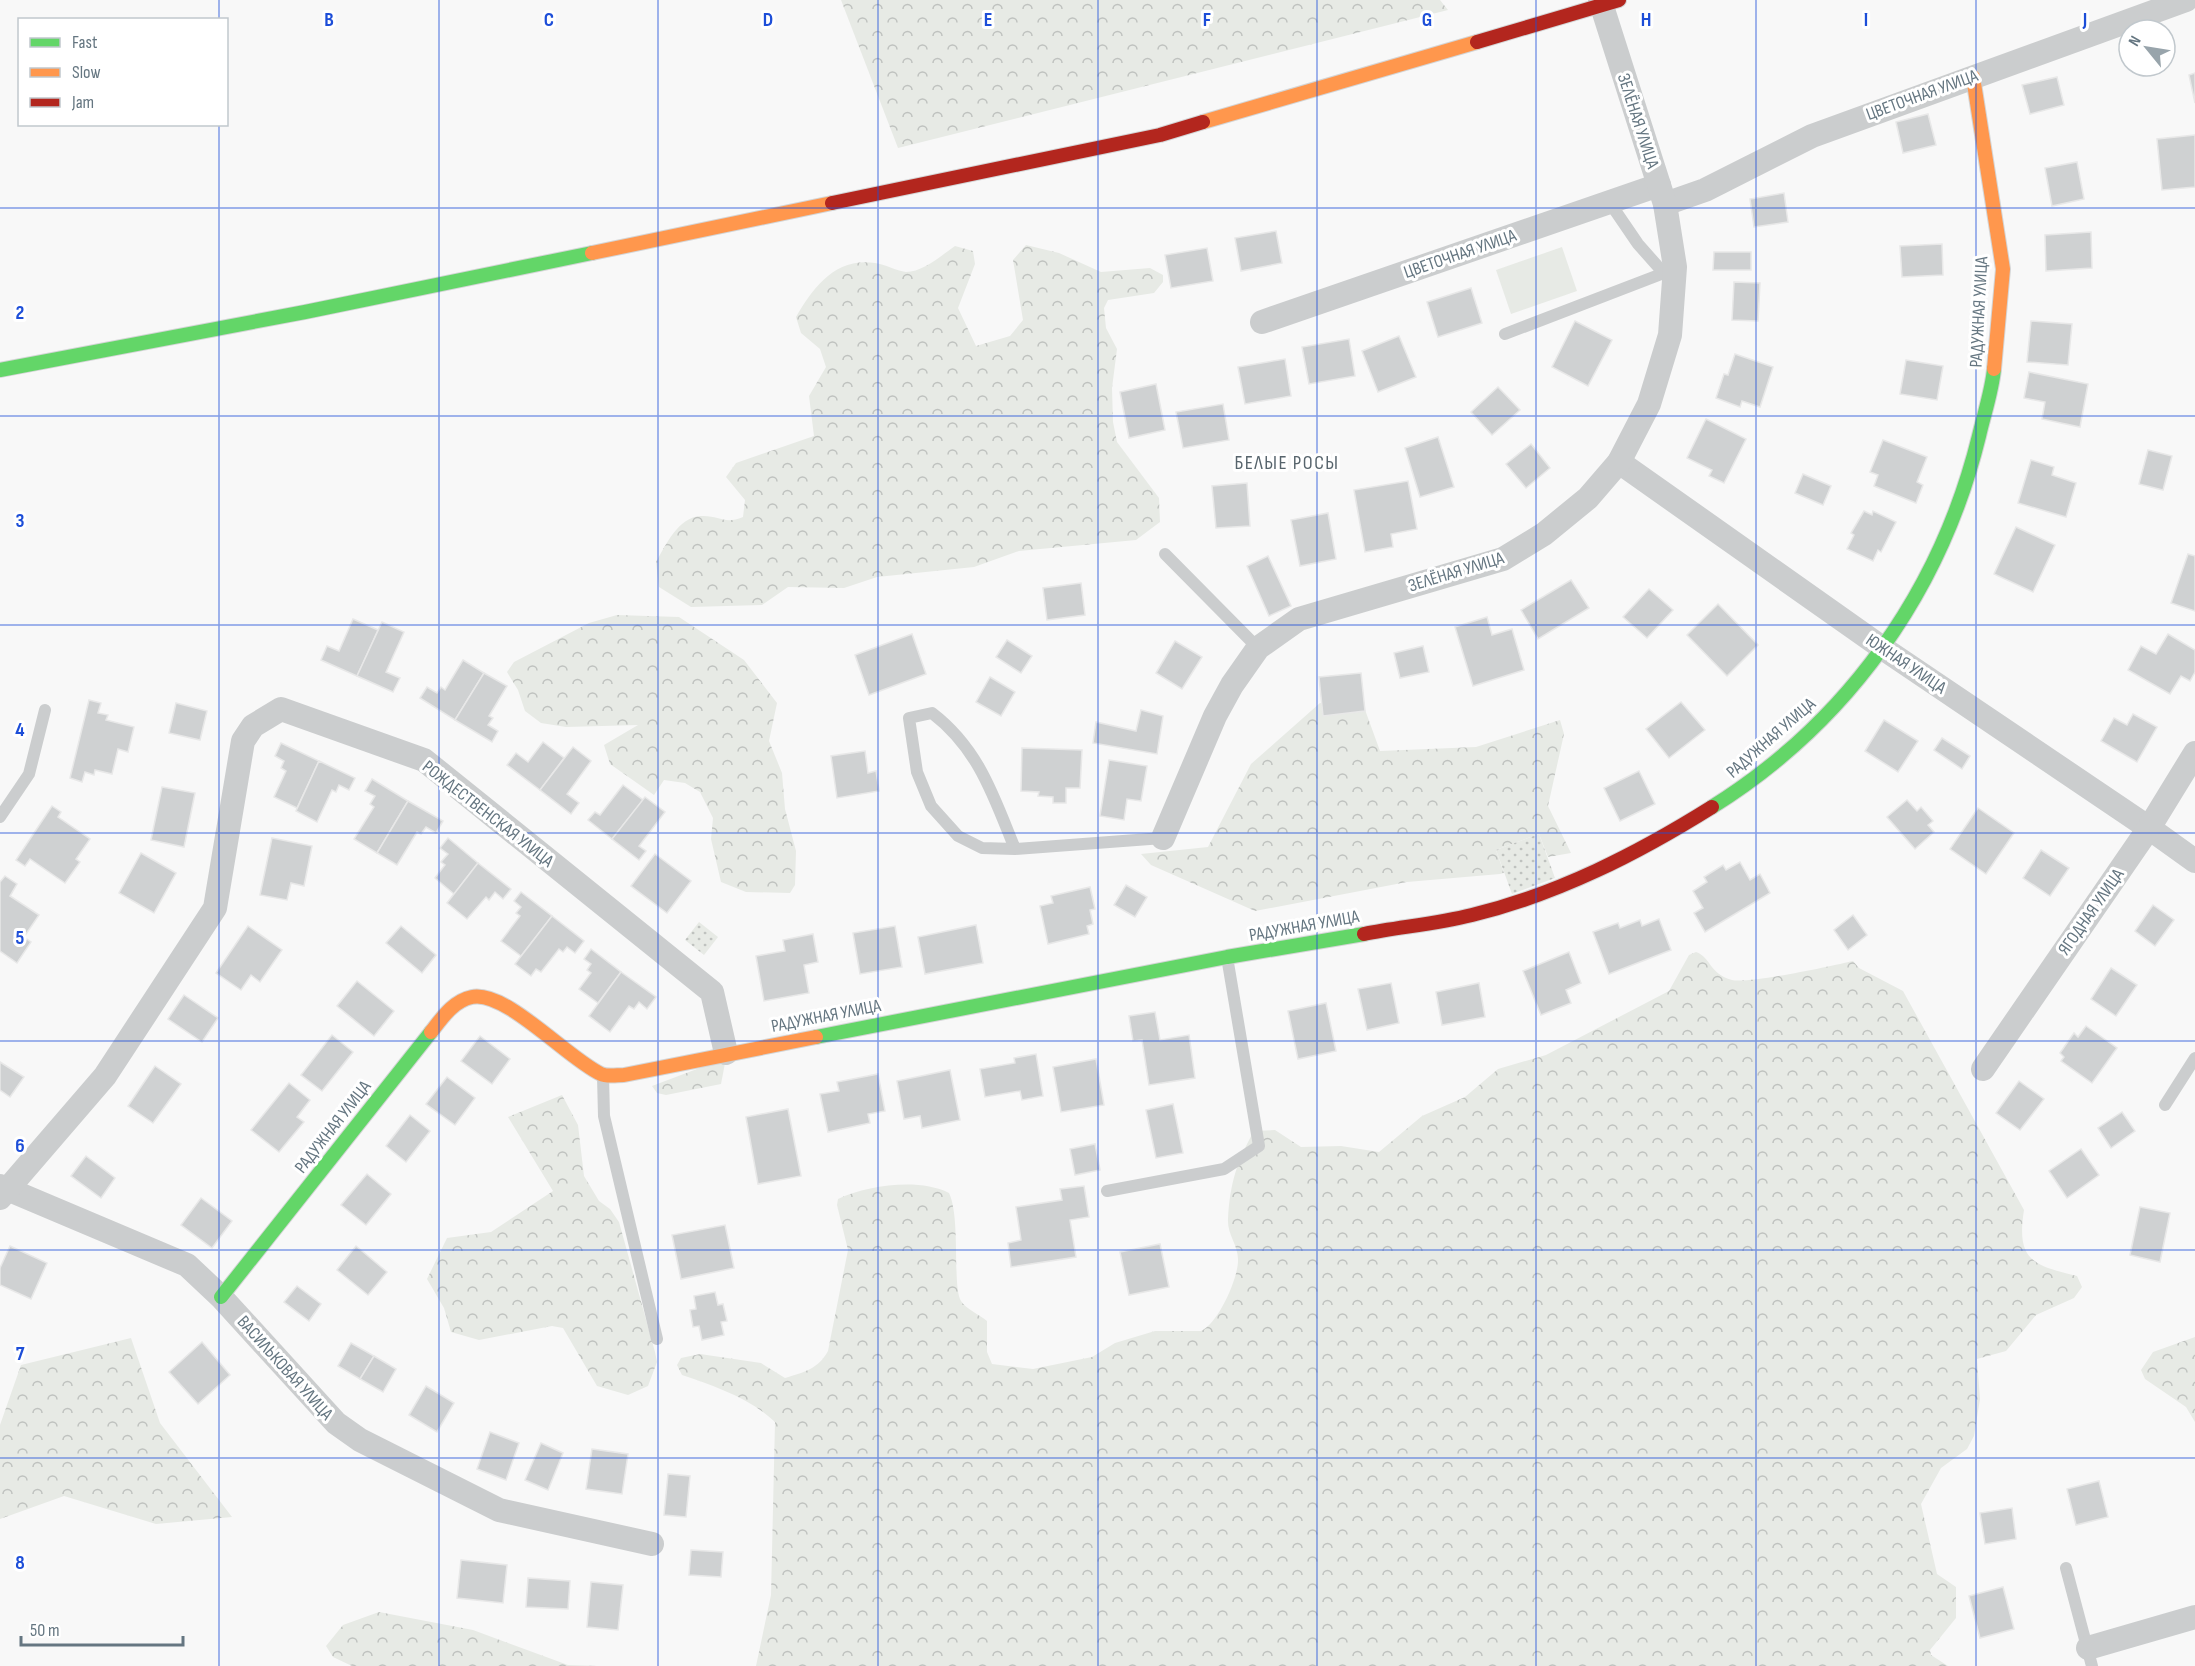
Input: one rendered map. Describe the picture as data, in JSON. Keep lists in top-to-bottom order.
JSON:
{
  "streets": {
    "street": [
      "ЦВЕТОЧНАЯ УЛИЦА",
      "ЗЕЛЁНАЯ УЛИЦА",
      "РАДУЖНАЯ УЛИЦА",
      "ЮЖНАЯ УЛИЦА",
      "РОЖДЕСТВЕНСКАЯ УЛИЦА",
      "ЯГОДНАЯ УЛИЦА",
      "ВАСИЛЬКОВАЯ УЛИЦА"
    ]
  },
  "crossings": [
    ["ЦВЕТОЧНАЯ УЛИЦА", "ЗЕЛЁНАЯ УЛИЦА"],
    ["ЦВЕТОЧНАЯ УЛИЦА", "РАДУЖНАЯ УЛИЦА"],
    ["ЗЕЛЁНАЯ УЛИЦА", "ЮЖНАЯ УЛИЦА"],
    ["РАДУЖНАЯ УЛИЦА", "ЮЖНАЯ УЛИЦА"],
    ["РАДУЖНАЯ УЛИЦА", "РОЖДЕСТВЕНСКАЯ УЛИЦА"],
    ["РАДУЖНАЯ УЛИЦА", "ВАСИЛЬКОВАЯ УЛИЦА"],
    ["ЮЖНАЯ УЛИЦА", "ЯГОДНАЯ УЛИЦА"],
    ["РОЖДЕСТВЕНСКАЯ УЛИЦА", "ВАСИЛЬКОВАЯ УЛИЦА"]
  ],
  "districts": ["БЕЛЫЕ РОСЫ"],
  "legend": ["Fast", "Slow", "Jam"],
  "scale_bar": "50 m",
  "north": "top left",
  "grid": {
    "columns": [
      "B",
      "C",
      "D",
      "E",
      "F",
      "G",
      "H",
      "I",
      "J"
    ],
    "rows": [
      "2",
      "3",
      "4",
      "5",
      "6",
      "7",
      "8"
    ]
  }
}
